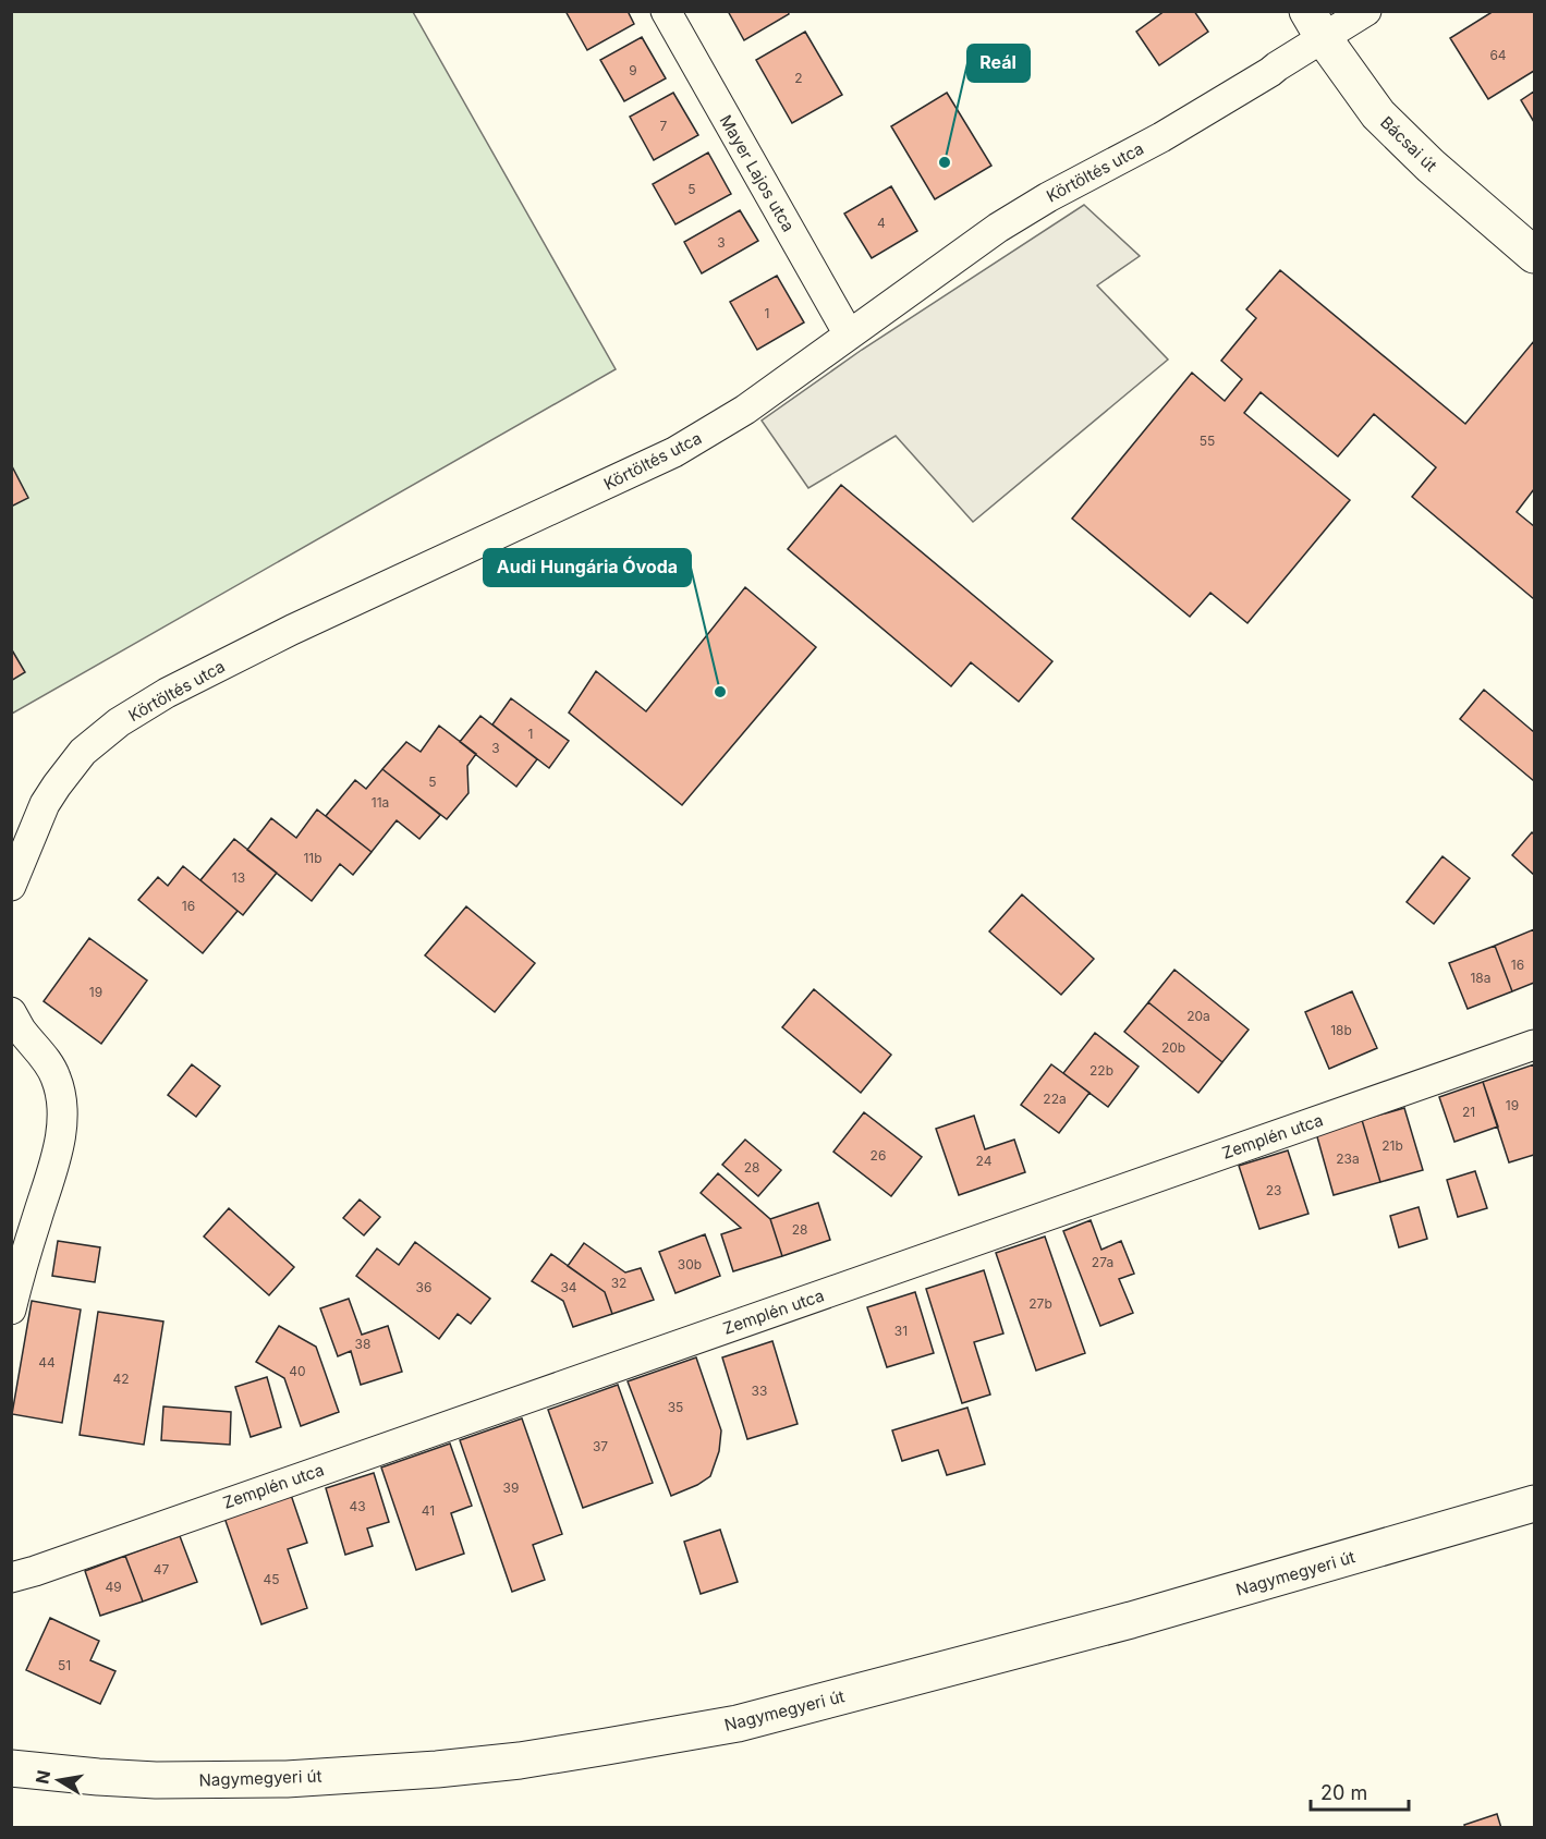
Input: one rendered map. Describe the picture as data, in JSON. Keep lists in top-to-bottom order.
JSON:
{
  "streets": {
    "main road": ["Bácsai út", "Nagymegyeri út"],
    "street": ["Körtöltés utca", "Mayer Lajos utca", "Zemplén utca"]
  },
  "crossings": [
    ["Bácsai út", "Körtöltés utca"],
    ["Körtöltés utca", "Mayer Lajos utca"]
  ],
  "places": ["Reál", "Audi Hungária Óvoda"],
  "house_numbers": [
    "64",
    "9",
    "2",
    "7",
    "5",
    "4",
    "3",
    "1",
    "55",
    "1",
    "3",
    "5",
    "11a",
    "11b",
    "13",
    "16",
    "16",
    "18a",
    "19",
    "20a",
    "18b",
    "20b",
    "22b",
    "22a",
    "19",
    "21",
    "21b",
    "26",
    "23a",
    "24",
    "28",
    "23",
    "28",
    "27a",
    "30b",
    "32",
    "36",
    "34",
    "27b",
    "31",
    "38",
    "44",
    "40",
    "42",
    "33",
    "35",
    "37",
    "39",
    "43",
    "41",
    "47",
    "45",
    "49",
    "51"
  ],
  "scale_bar": "20 m",
  "north": "left"
}
